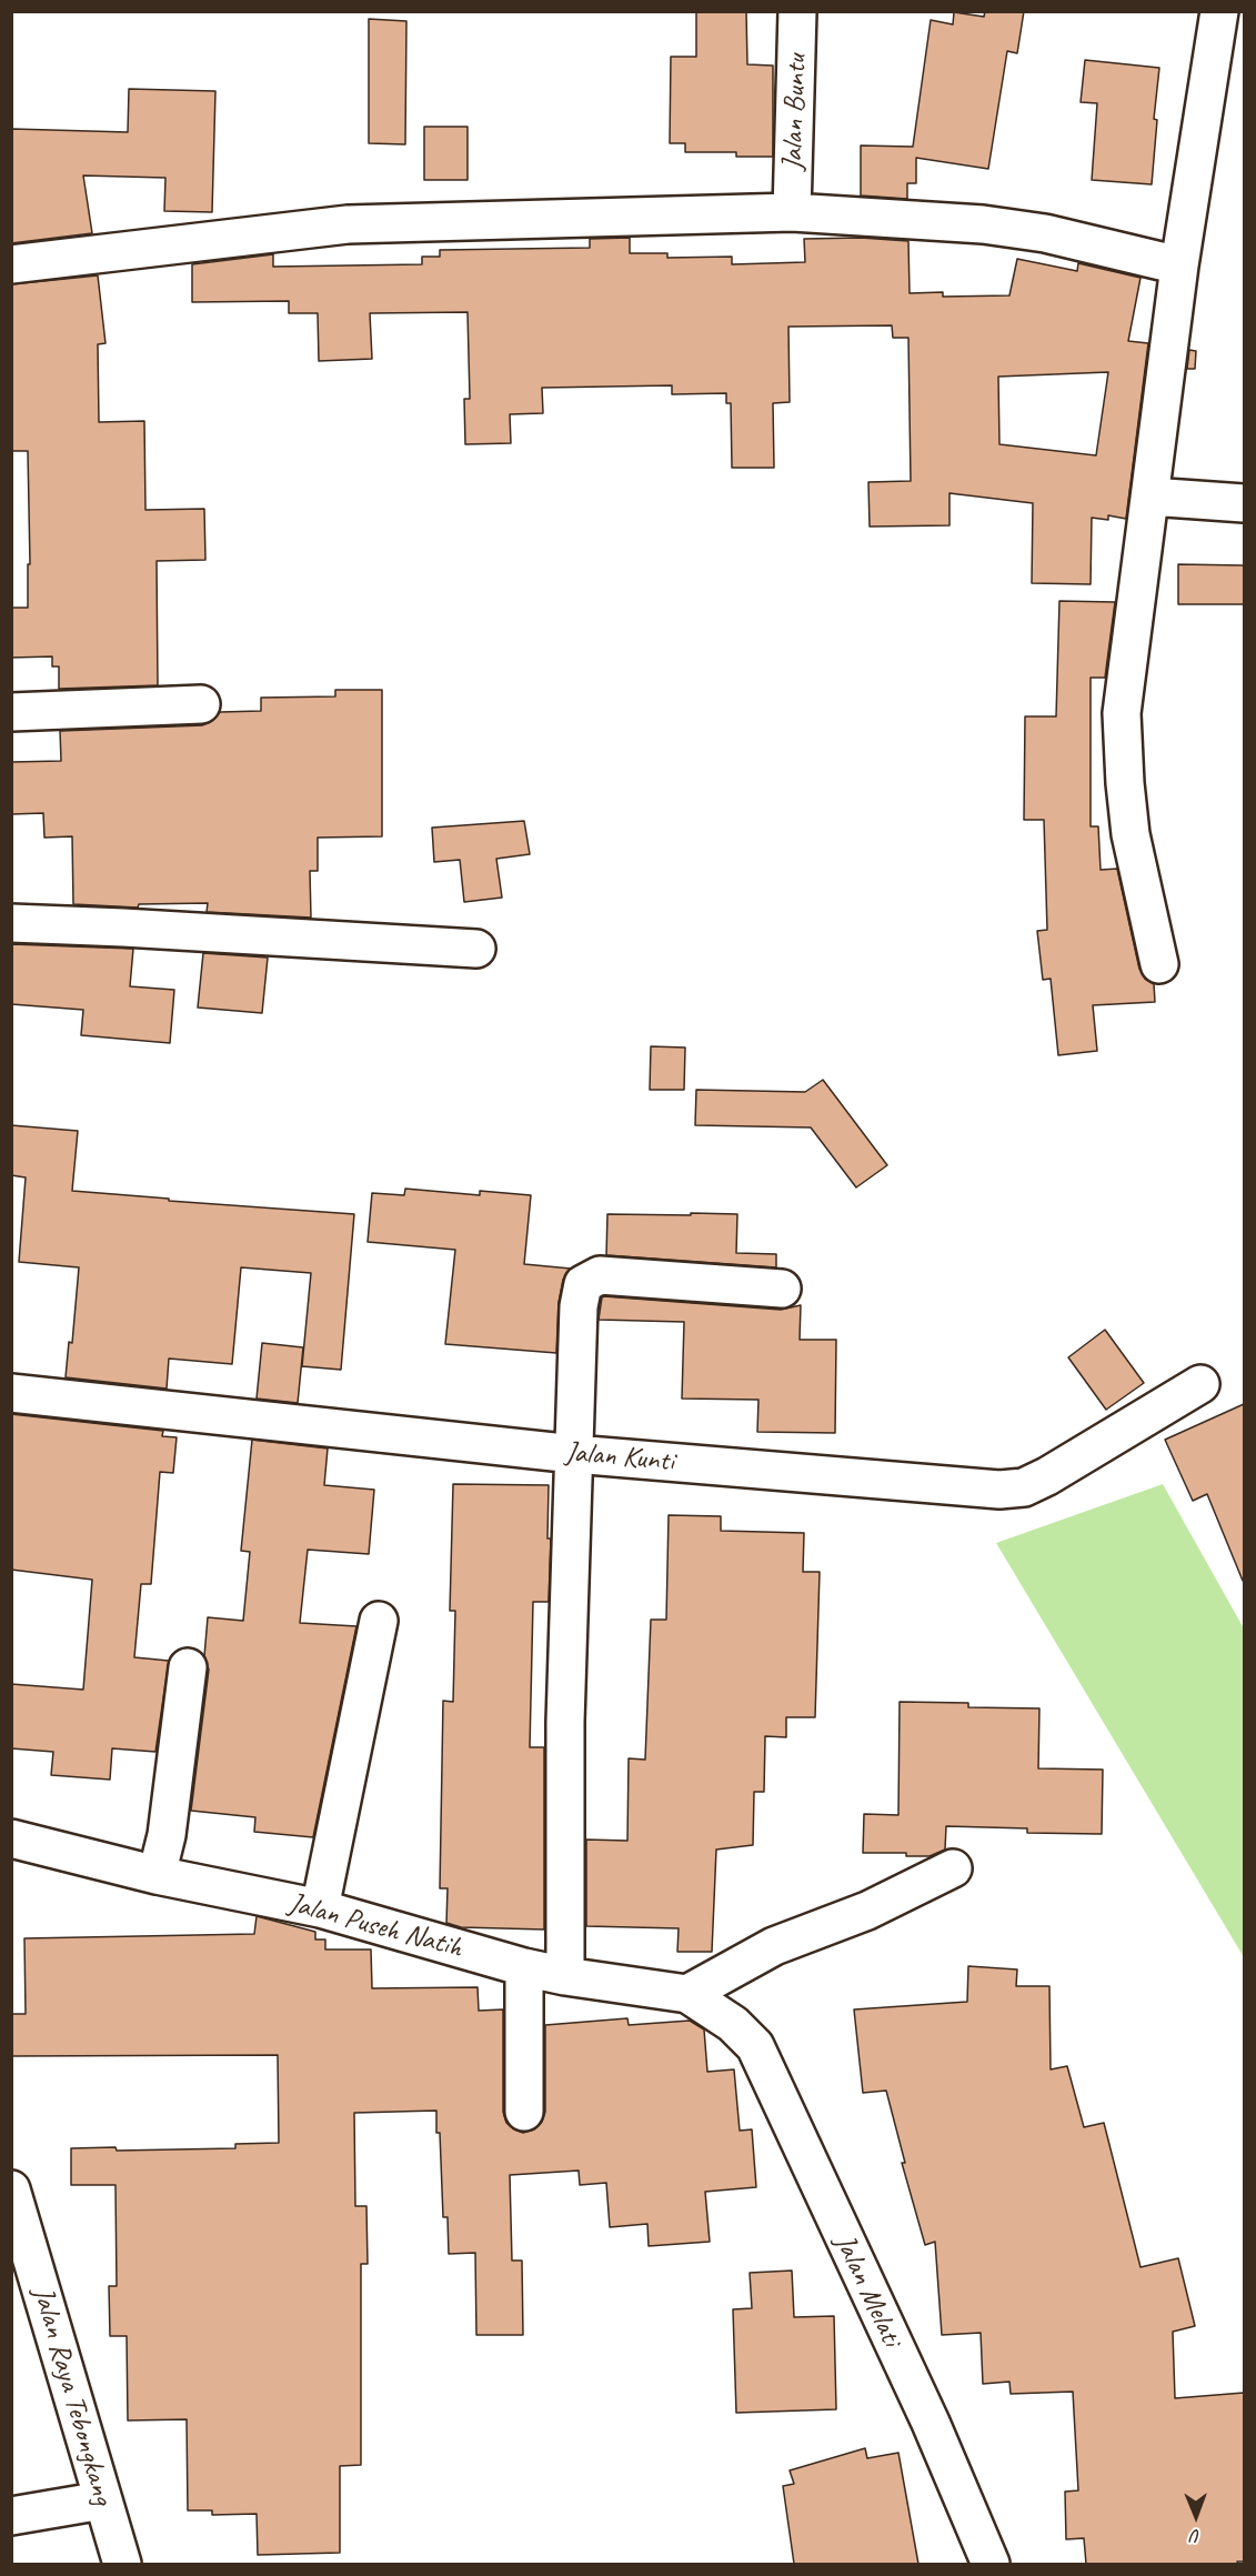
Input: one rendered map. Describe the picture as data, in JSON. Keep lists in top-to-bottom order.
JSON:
{
  "streets": {
    "street": [
      "Jalan Buntu",
      "Jalan Kunti",
      "Jalan Puseh Natih",
      "Jalan Melati",
      "Jalan Raya Tebongkang"
    ]
  },
  "crossings": [
    ["Jalan Puseh Natih", "Jalan Melati"]
  ],
  "north": "bottom"
}
